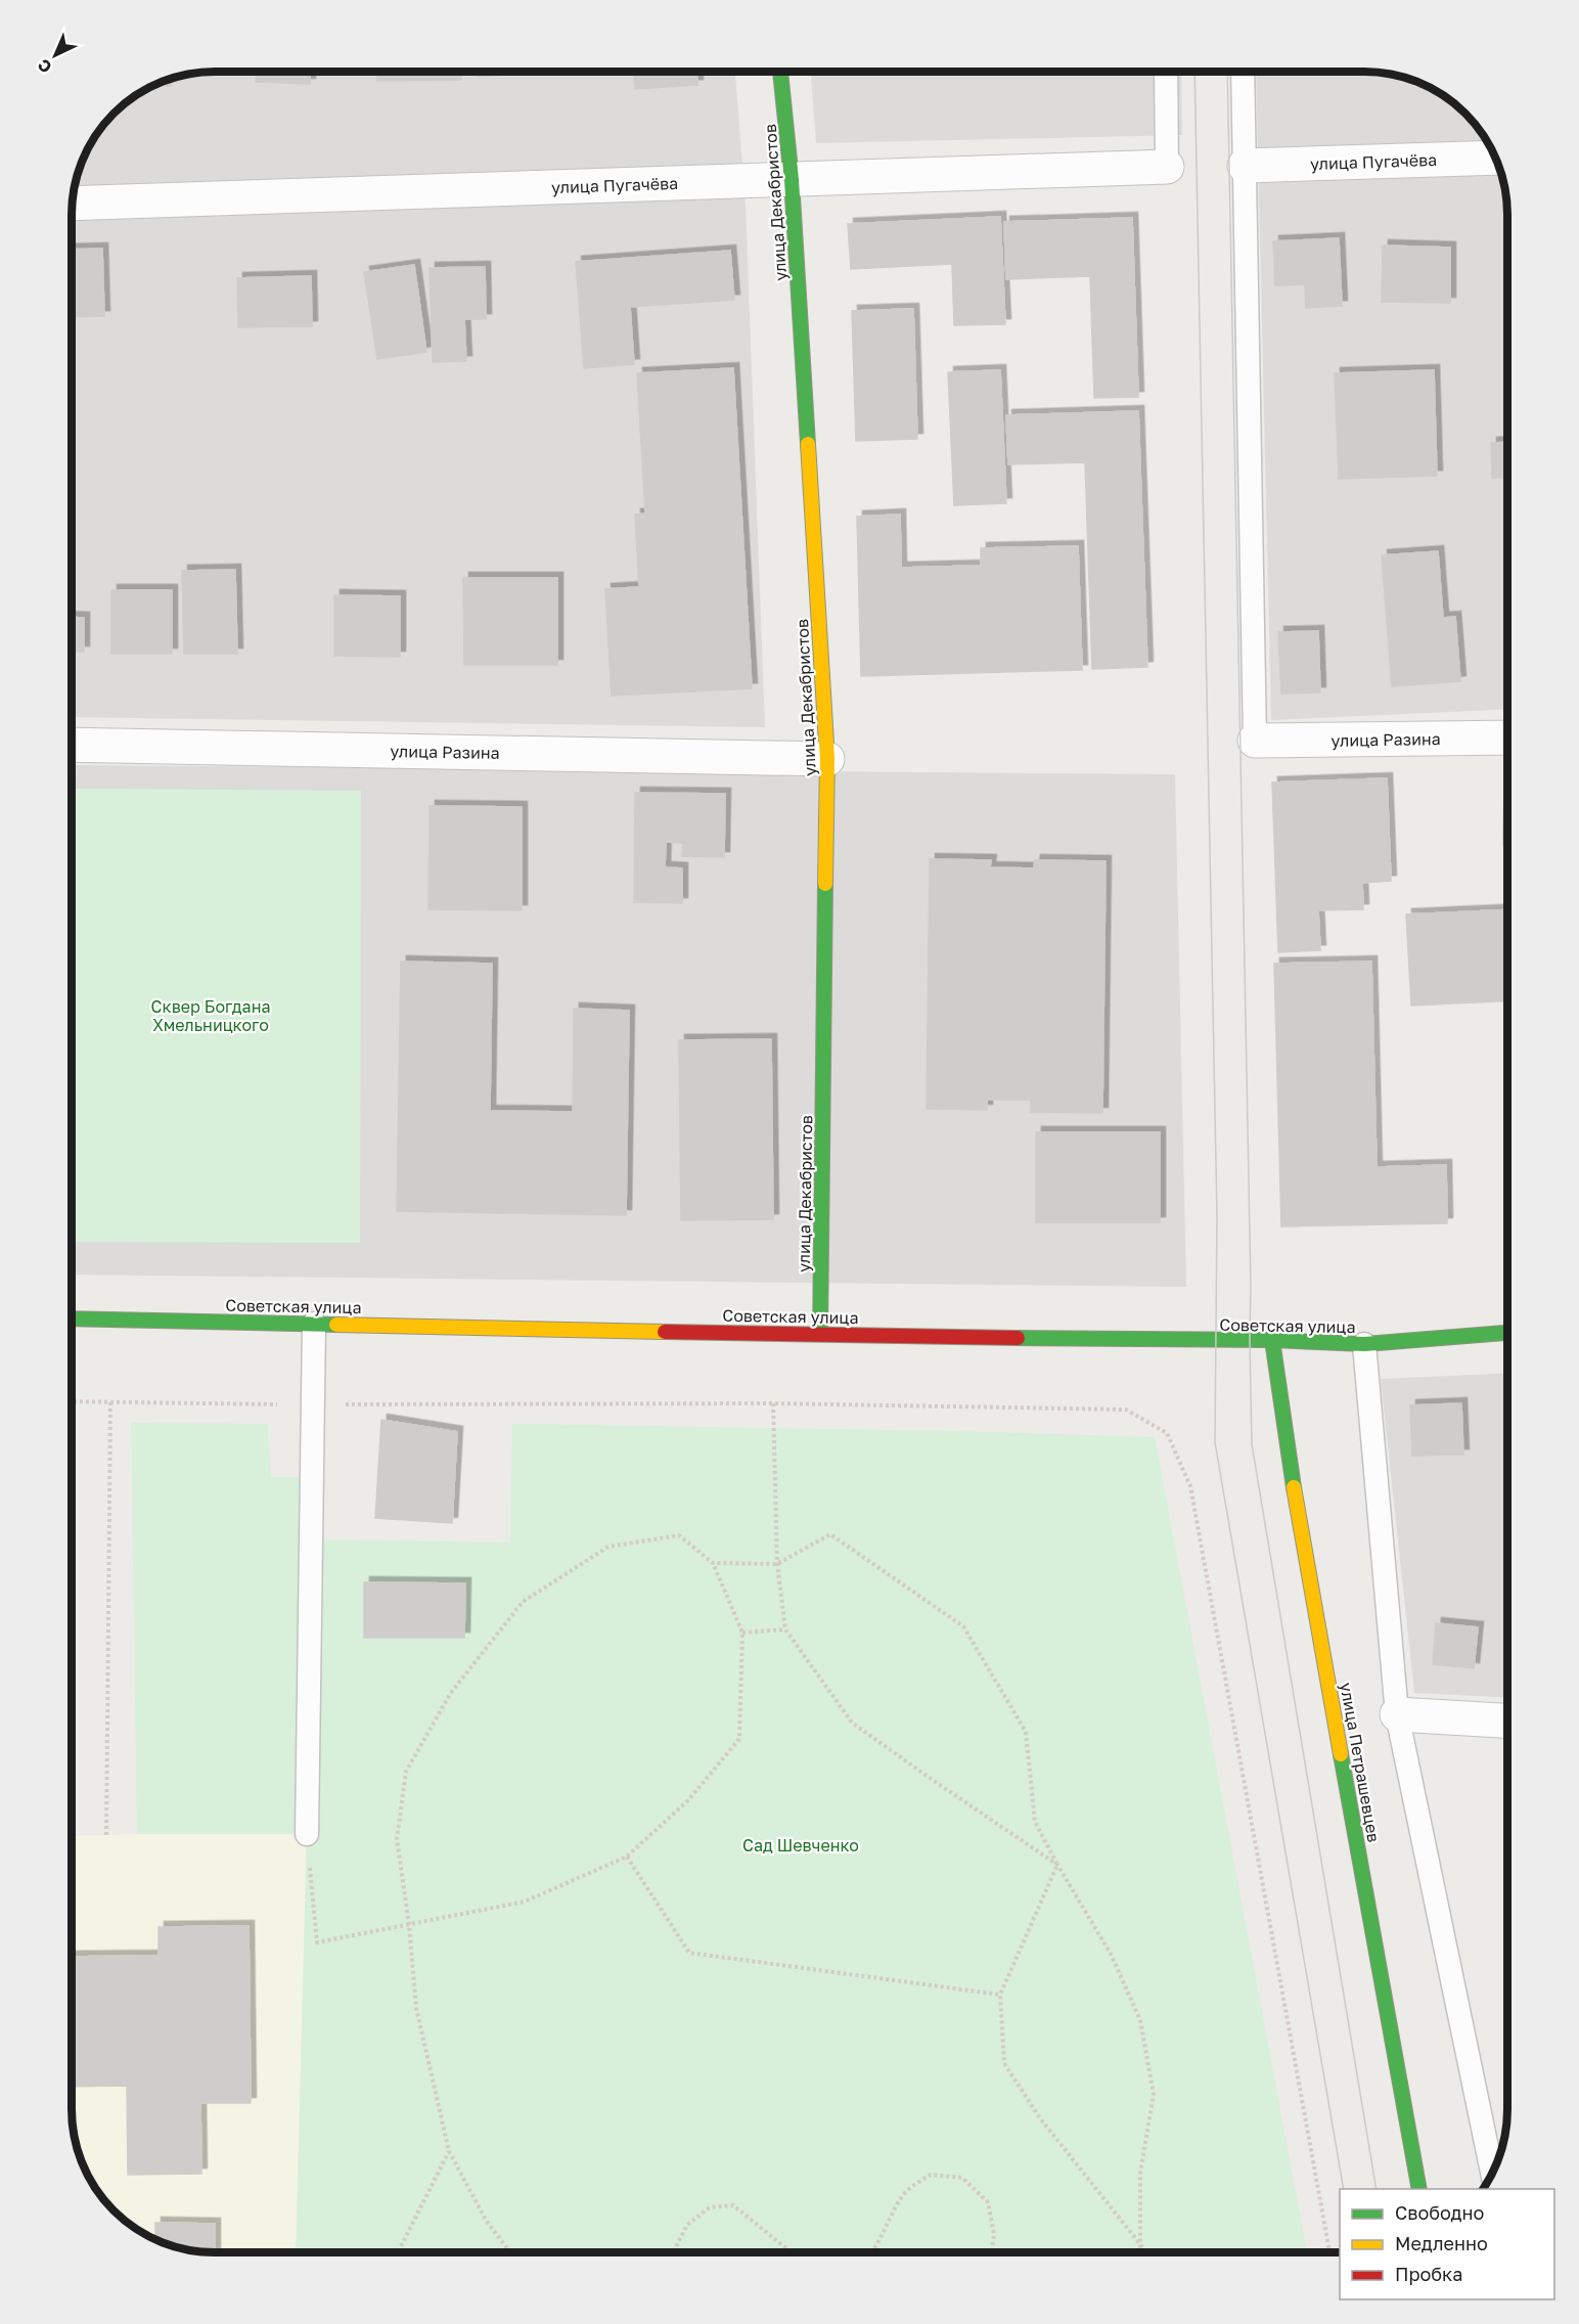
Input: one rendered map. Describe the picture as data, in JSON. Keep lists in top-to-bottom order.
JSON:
{
  "streets": {
    "street": [
      "улица Пугачёва",
      "улица Декабристов",
      "улица Разина",
      "Советская улица",
      "улица Петрашевцев"
    ]
  },
  "crossings": [
    ["улица Пугачёва", "улица Декабристов"],
    ["улица Декабристов", "улица Разина"],
    ["улица Декабристов", "Советская улица"],
    ["Советская улица", "улица Петрашевцев"]
  ],
  "parks": ["Сквер Богдана Хмельницкого", "Сад Шевченко"],
  "legend": ["Свободно", "Медленно", "Пробка"],
  "north": "bottom left"
}
